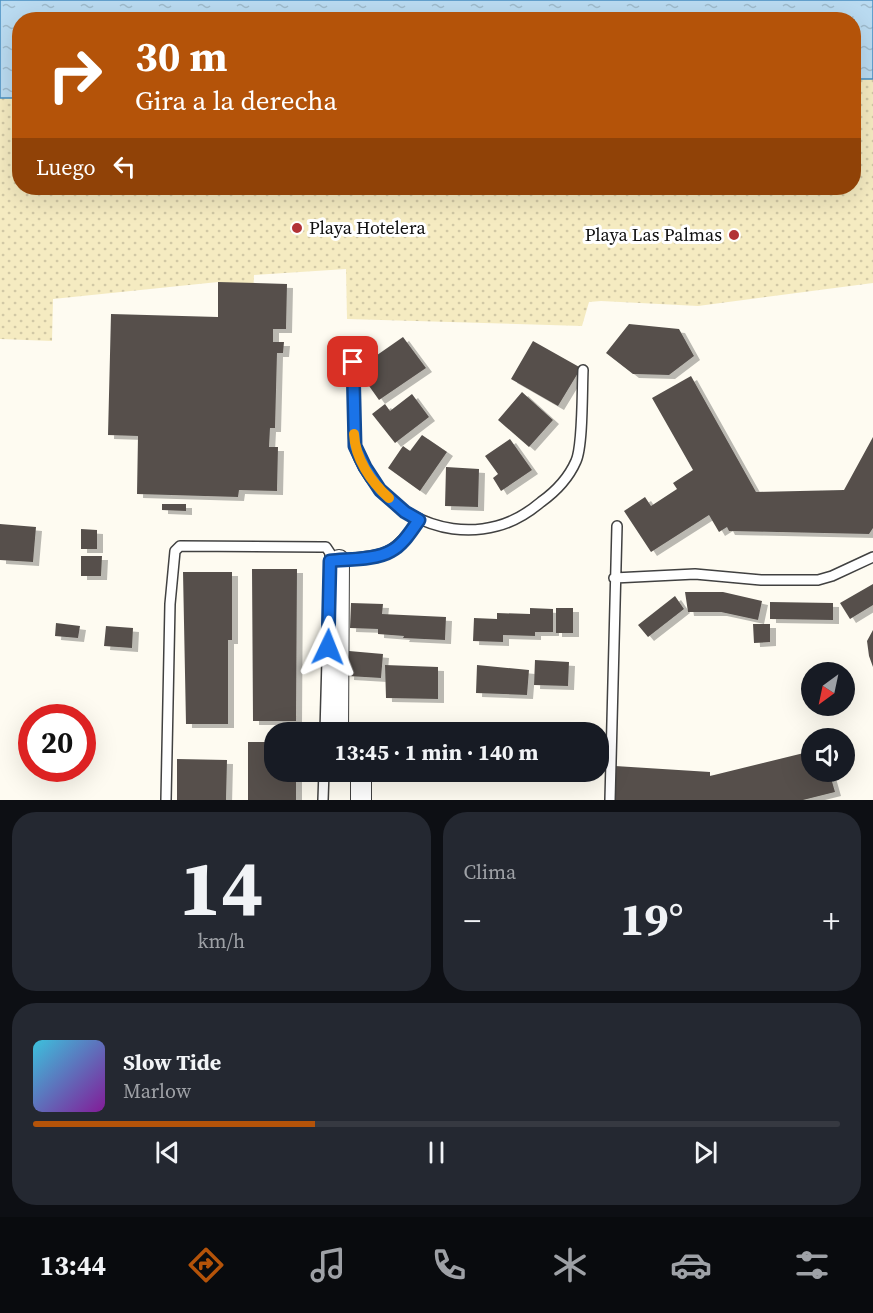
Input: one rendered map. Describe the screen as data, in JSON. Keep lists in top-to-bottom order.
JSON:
{
  "places": ["Playa Hotelera", "Playa Las Palmas"],
  "north": "bottom left",
  "page": {
    "turn": ["30 m", "Gira a la derecha"],
    "then": "Luego",
    "limit": "20",
    "trip": "13:45 · 1 min · 140 m",
    "tile": [
      ["14", "km/h"],
      "Clima"
    ],
    "heat": ["−", "19°", "+"],
    "song": ["Slow Tide", "Marlow"],
    "tabs": "13:44"
  }
}
